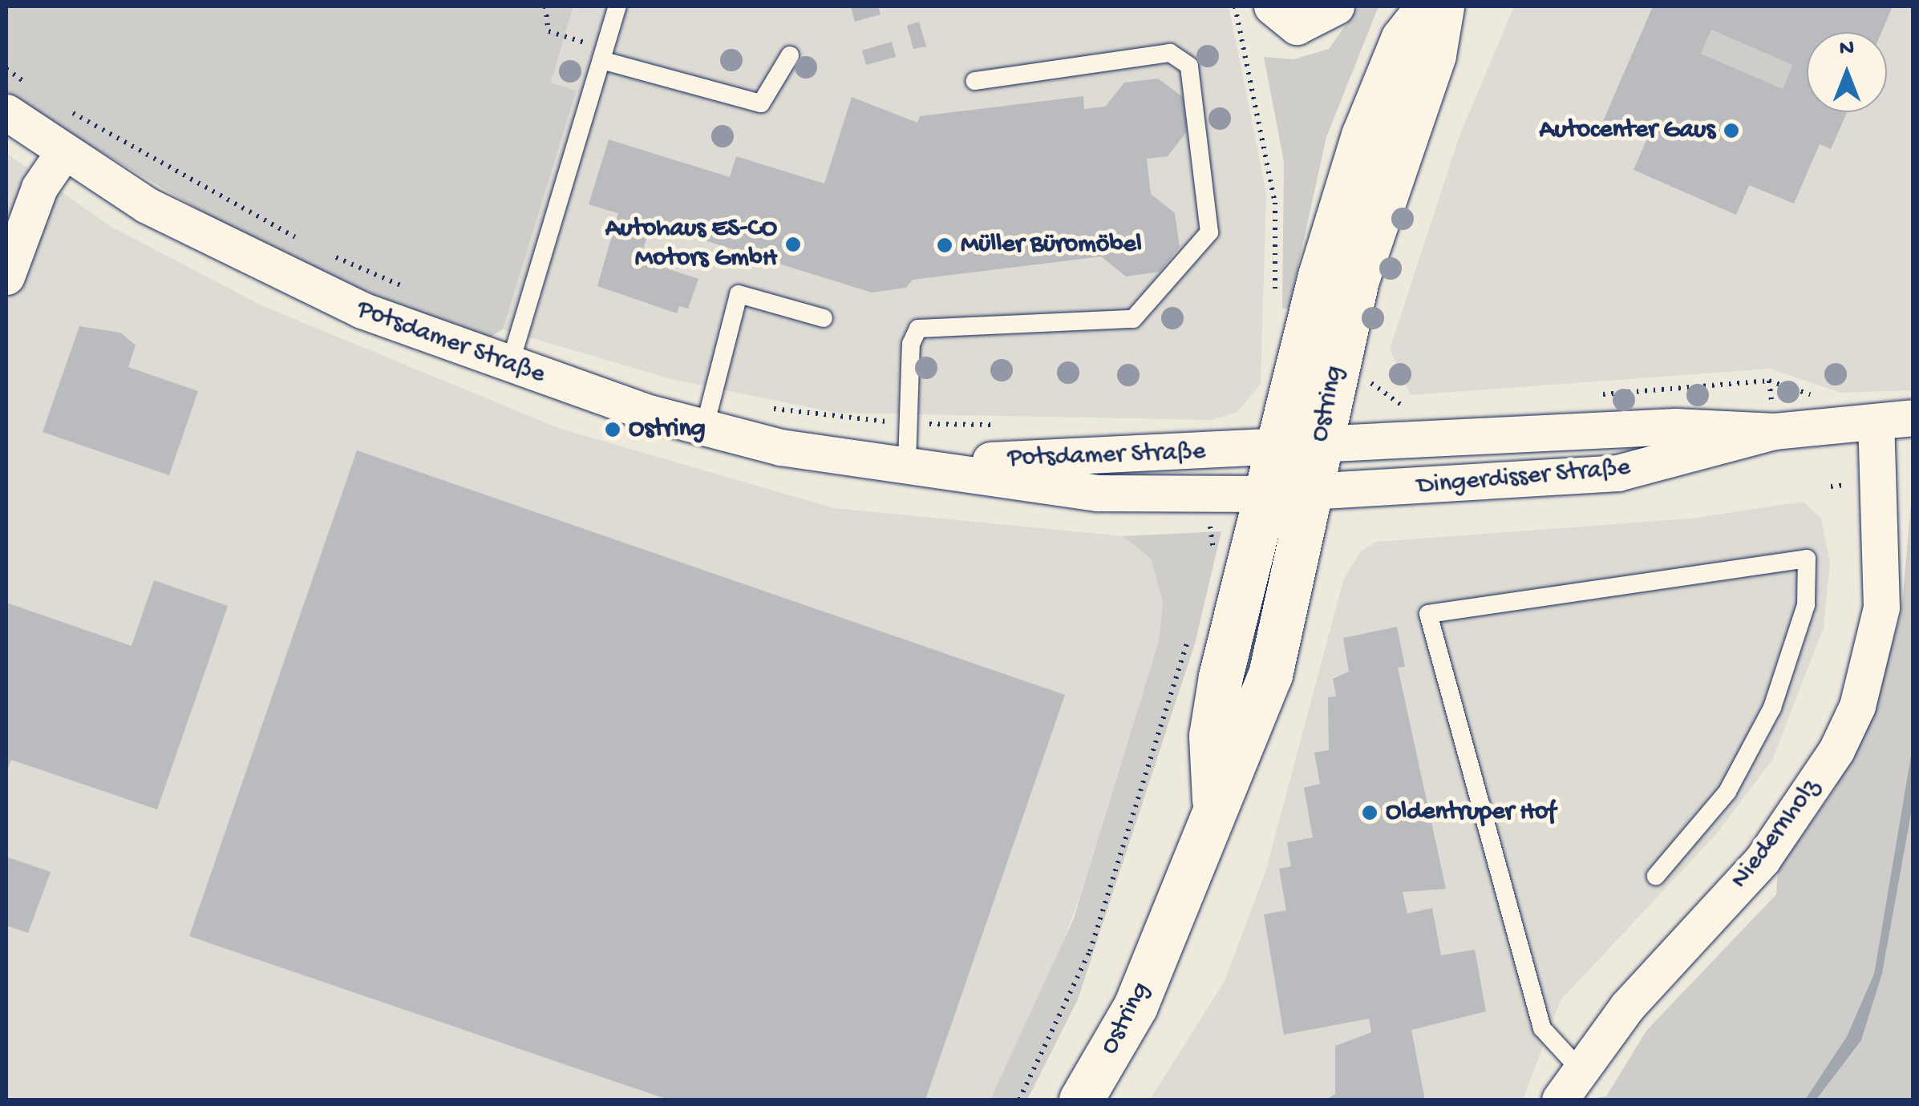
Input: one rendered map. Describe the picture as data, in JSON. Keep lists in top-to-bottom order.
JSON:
{
  "streets": {
    "main road": ["Ostring"],
    "street": ["Potsdamer Straße", "Dingerdisser Straße", "Niedernholz"]
  },
  "crossings": [
    ["Potsdamer Straße", "Ostring"],
    ["Potsdamer Straße", "Dingerdisser Straße"],
    ["Ostring", "Dingerdisser Straße"],
    ["Dingerdisser Straße", "Niedernholz"]
  ],
  "places": [
    "Autocenter Gaus",
    "Autohaus ES-CO Motors GmbH",
    "Müller Büromöbel",
    "Ostring",
    "Oldentruper Hof"
  ],
  "north": "top"
}
